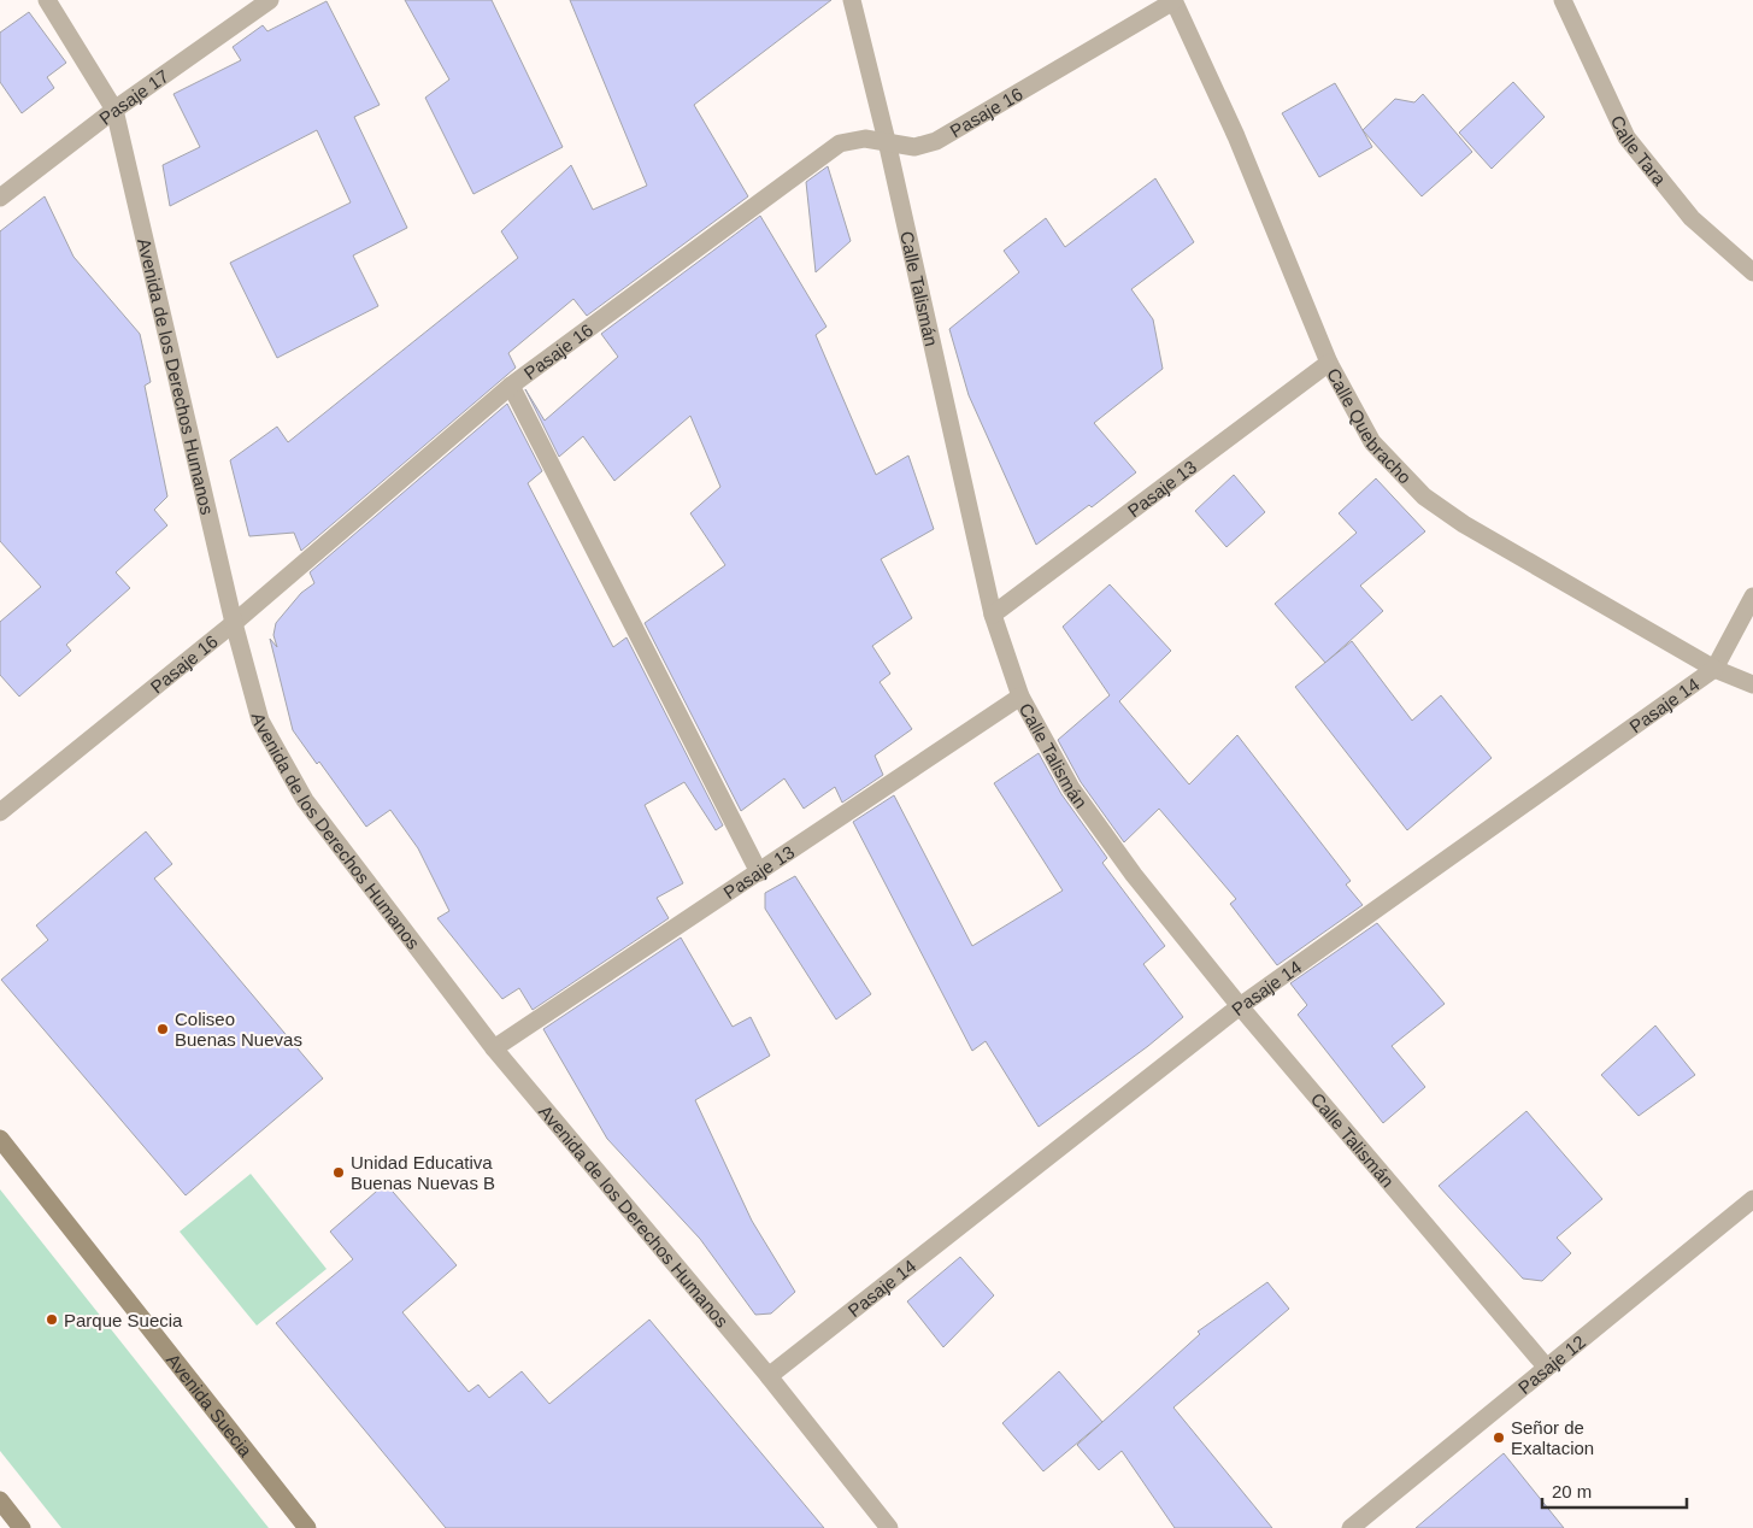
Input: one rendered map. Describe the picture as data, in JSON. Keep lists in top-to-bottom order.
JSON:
{
  "streets": {
    "main road": ["Avenida Suecia"],
    "street": [
      "Pasaje 17",
      "Pasaje 16",
      "Calle Tara",
      "Calle Talismán",
      "Avenida de los Derechos Humanos",
      "Calle Quebracho",
      "Pasaje 13",
      "Pasaje 14",
      "Pasaje 12"
    ]
  },
  "crossings": [
    ["Pasaje 17", "Avenida de los Derechos Humanos"],
    ["Pasaje 16", "Calle Talismán"],
    ["Pasaje 16", "Avenida de los Derechos Humanos"],
    ["Pasaje 16", "Calle Quebracho"],
    ["Calle Talismán", "Pasaje 13"],
    ["Calle Talismán", "Pasaje 14"],
    ["Calle Talismán", "Pasaje 12"],
    ["Avenida de los Derechos Humanos", "Pasaje 13"],
    ["Avenida de los Derechos Humanos", "Pasaje 14"],
    ["Calle Quebracho", "Pasaje 13"],
    ["Calle Quebracho", "Pasaje 14"]
  ],
  "places": [
    "Coliseo Buenas Nuevas",
    "Unidad Educativa Buenas Nuevas B",
    "Parque Suecia",
    "Señor de Exaltacion"
  ],
  "scale_bar": "20 m"
}
